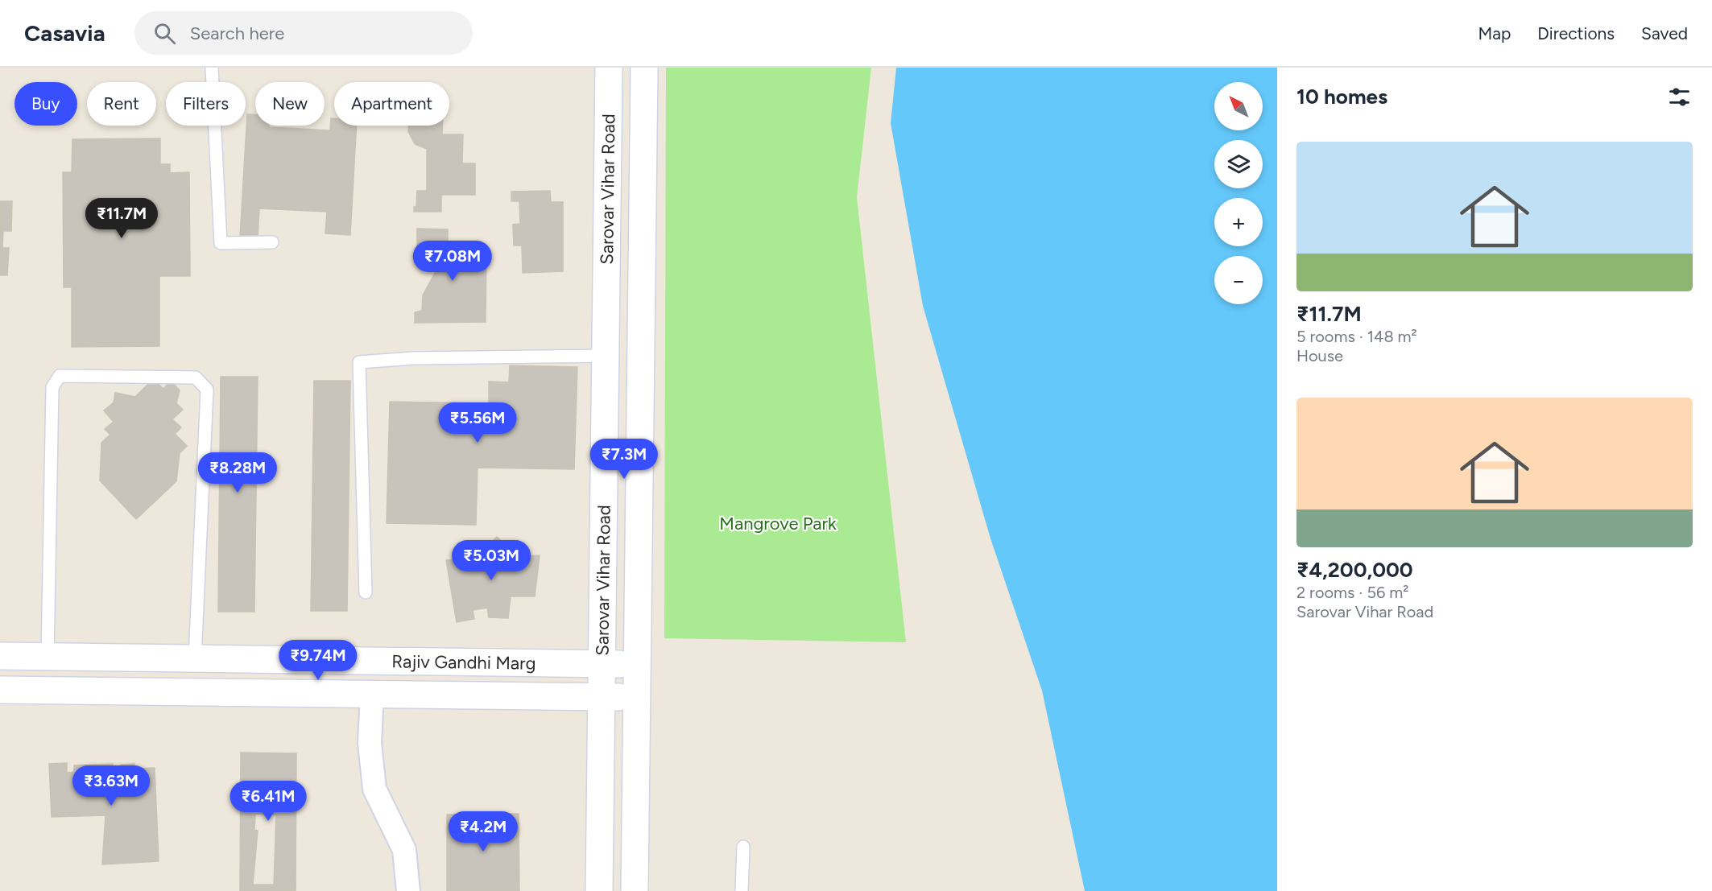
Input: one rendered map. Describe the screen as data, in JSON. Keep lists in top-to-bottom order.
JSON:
{
  "streets": {
    "street": ["Sarovar Vihar Road", "Rajiv Gandhi Marg"]
  },
  "crossings": [
    ["Sarovar Vihar Road", "Rajiv Gandhi Marg"]
  ],
  "parks": ["Mangrove Park"],
  "north": "top left",
  "page": {
    "header": "Casavia",
    "search": "Search here",
    "nav": ["Map", "Directions", "Saved"],
    "heading": "10 homes",
    "map_buttons": ["+", "−"],
    "chip": [
      "Buy",
      "Rent",
      "Filters",
      "New",
      "Apartment"
    ],
    "list": [
      {
        "name": "₹11.7M",
        "note": "5 rooms · 148 m² · House"
      },
      {
        "name": "₹4,200,000",
        "note": "2 rooms · 56 m² · Sarovar Vihar Road"
      }
    ],
    "price": [
      "₹11.7M",
      "₹7.08M",
      "₹5.56M",
      "₹7.3M",
      "₹8.28M",
      "₹5.03M",
      "₹9.74M",
      "₹3.63M",
      "₹6.41M",
      "₹4.2M"
    ]
  }
}
